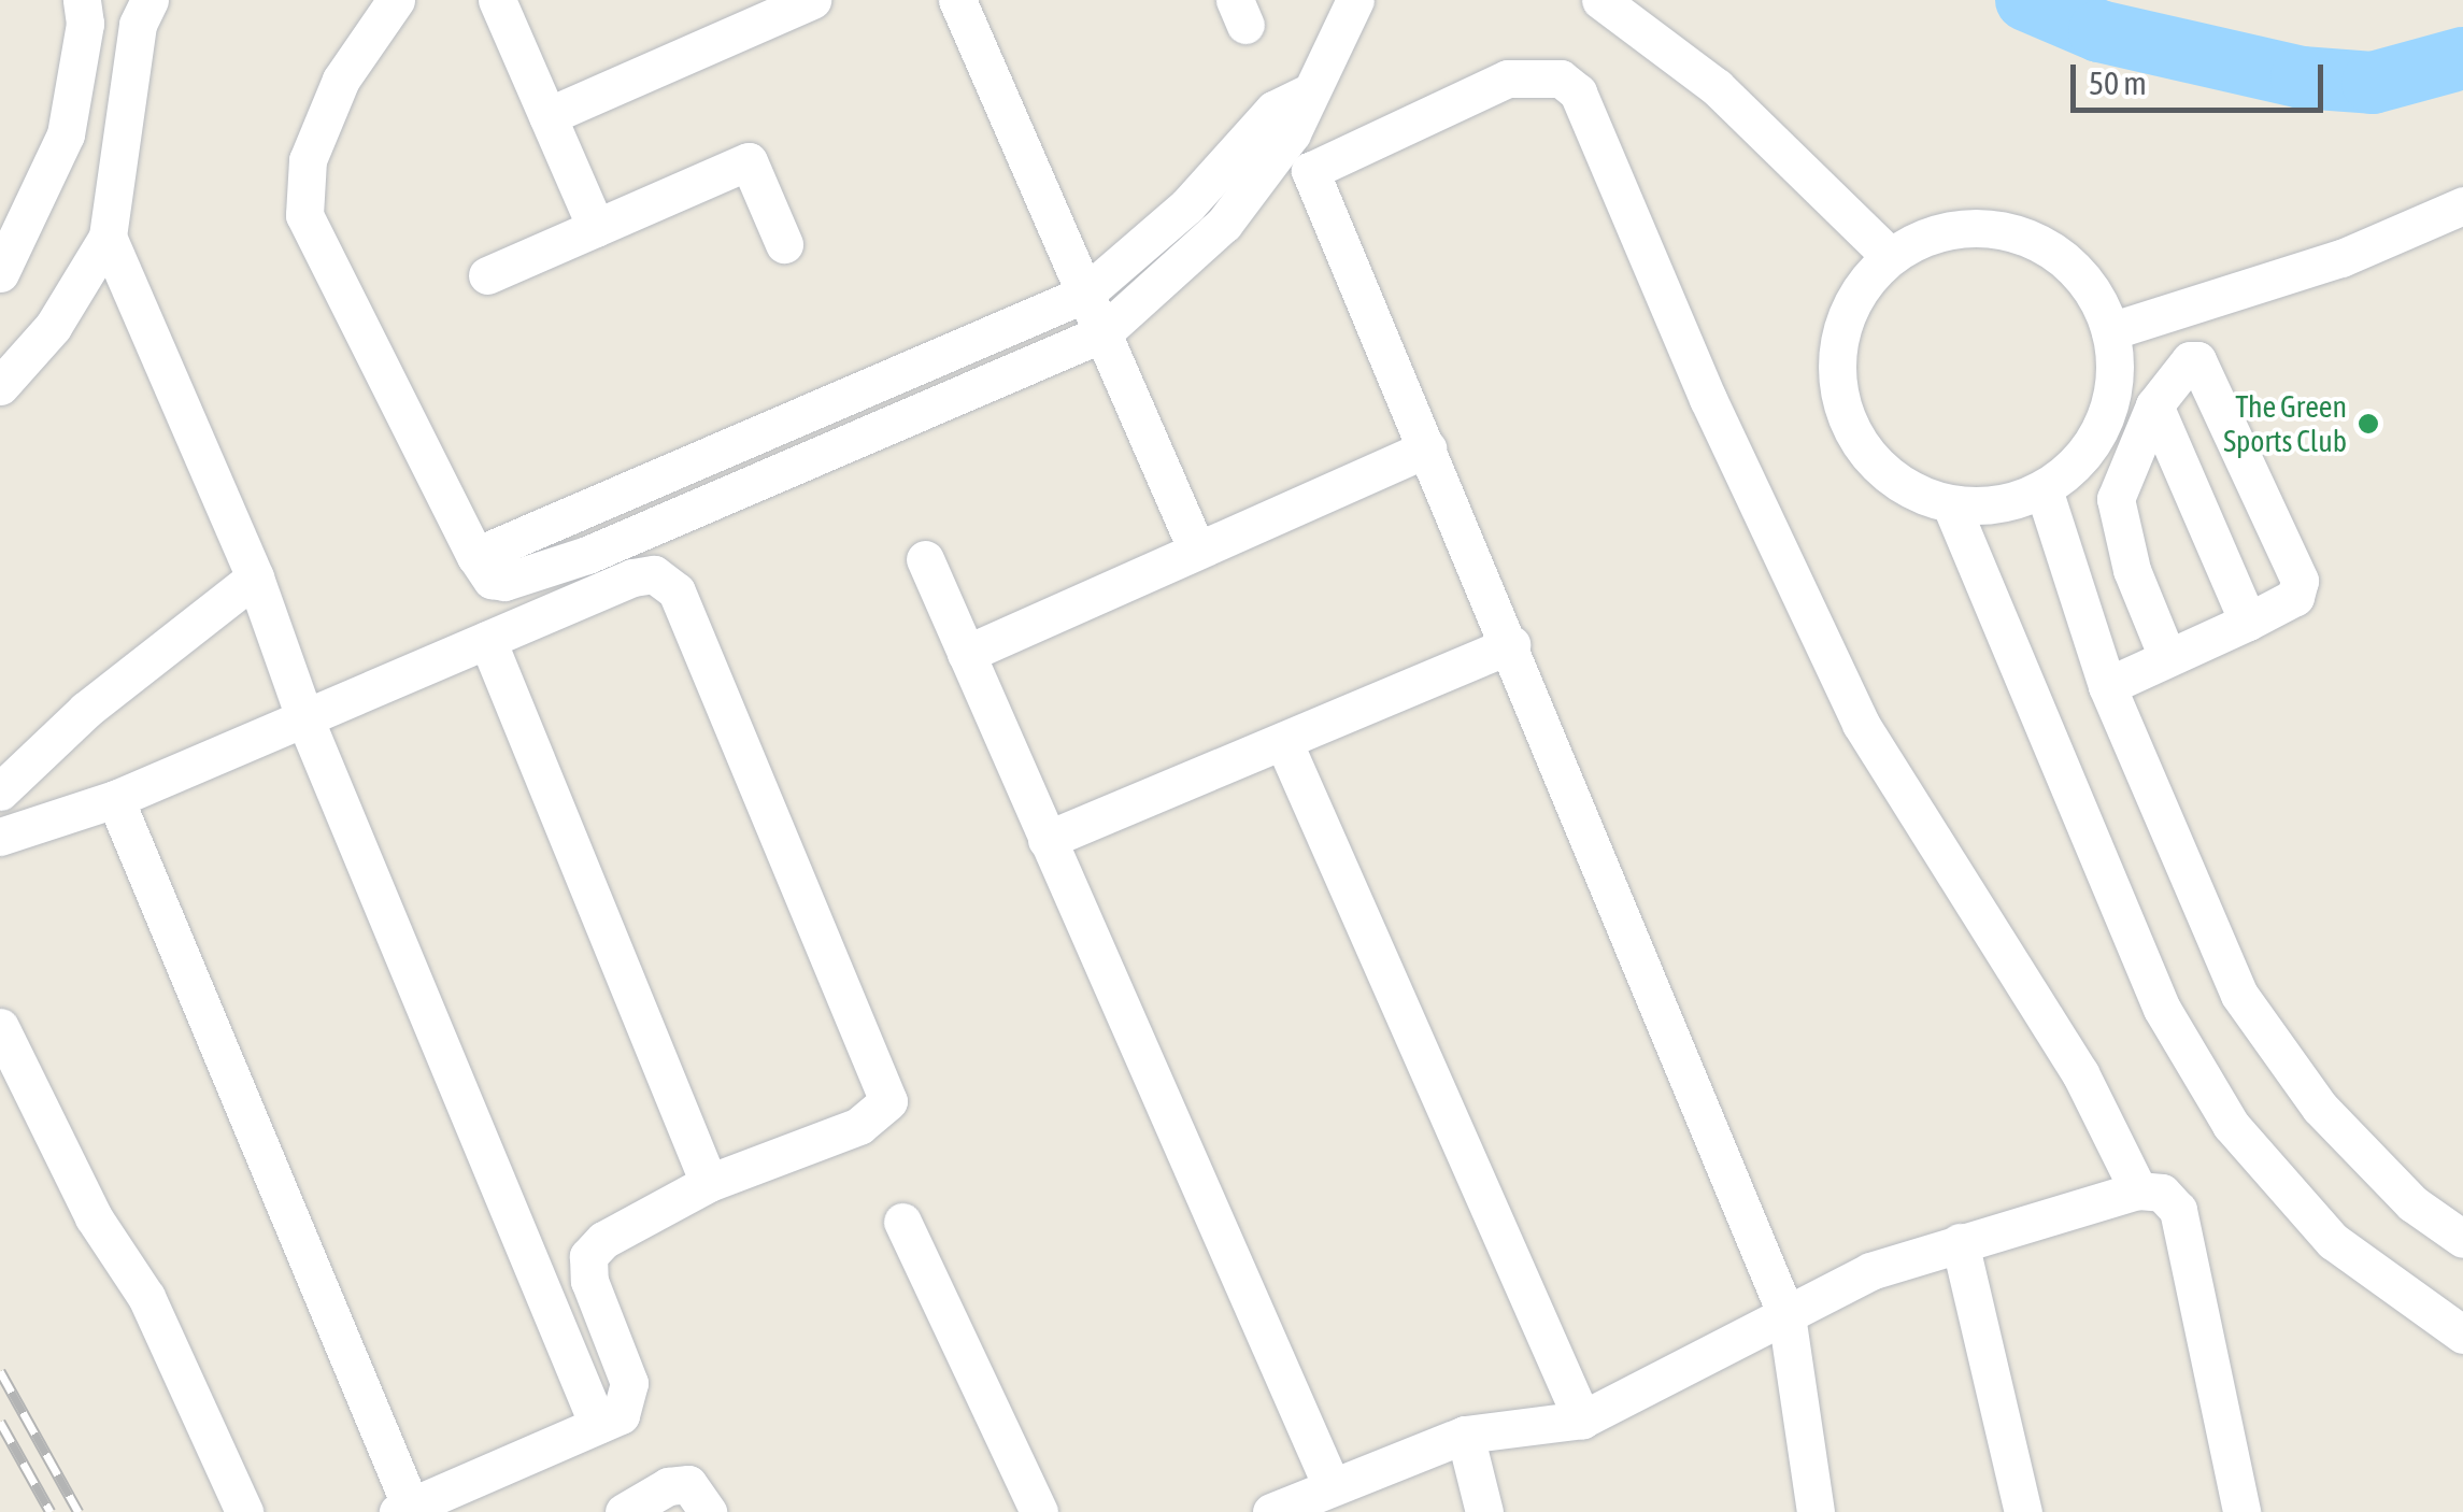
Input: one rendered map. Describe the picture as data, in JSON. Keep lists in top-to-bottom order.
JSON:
{
  "places": ["The Green Sports Club"],
  "scale_bar": "50 m"
}
